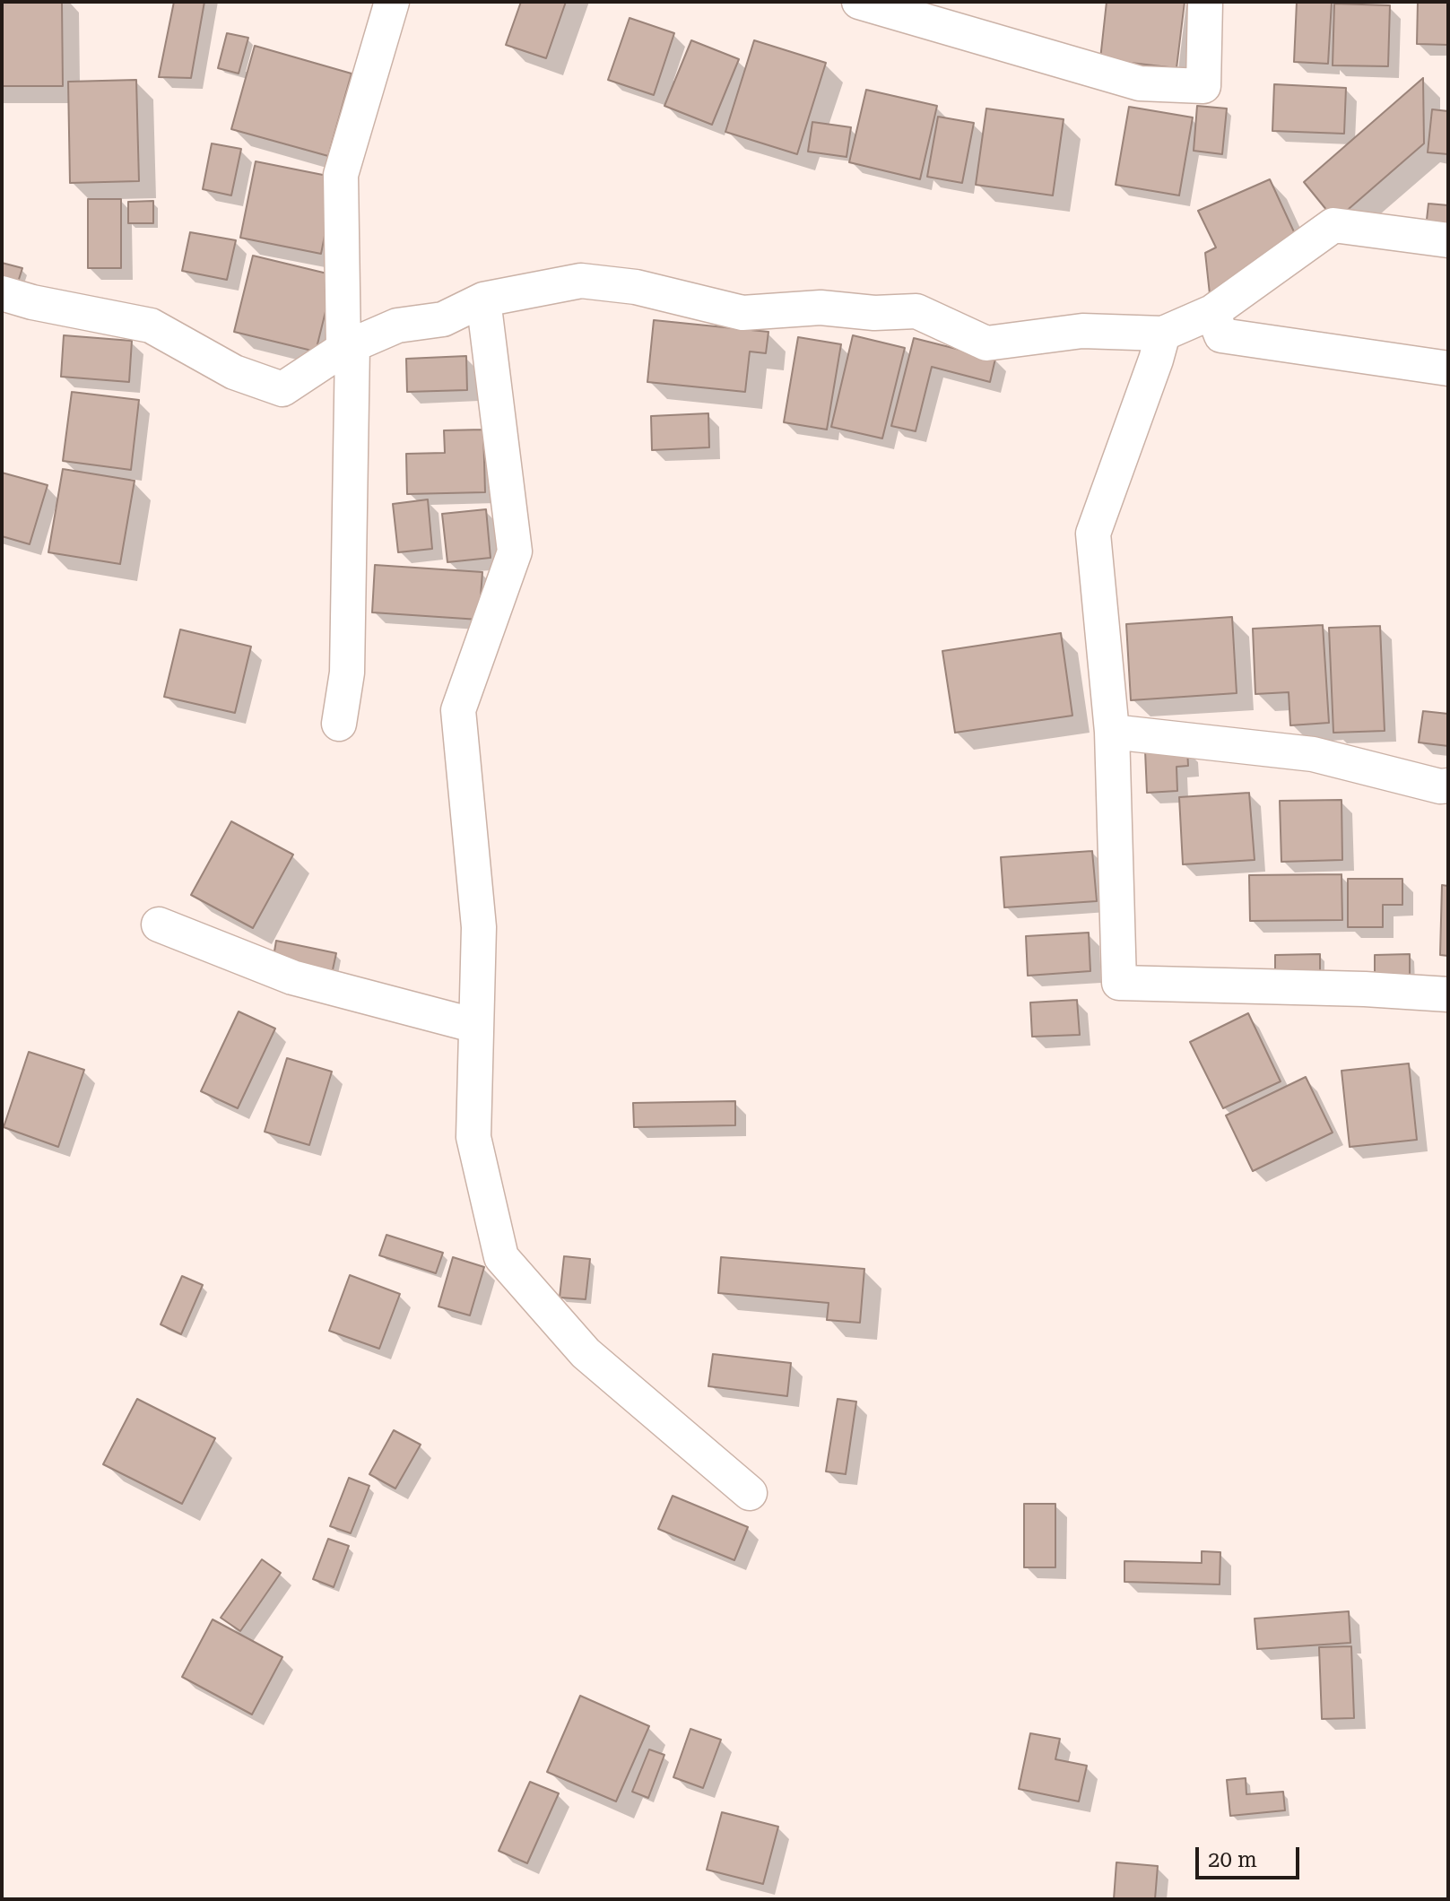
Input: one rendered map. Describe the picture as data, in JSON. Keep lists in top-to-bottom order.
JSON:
{
  "scale_bar": "20 m"
}
